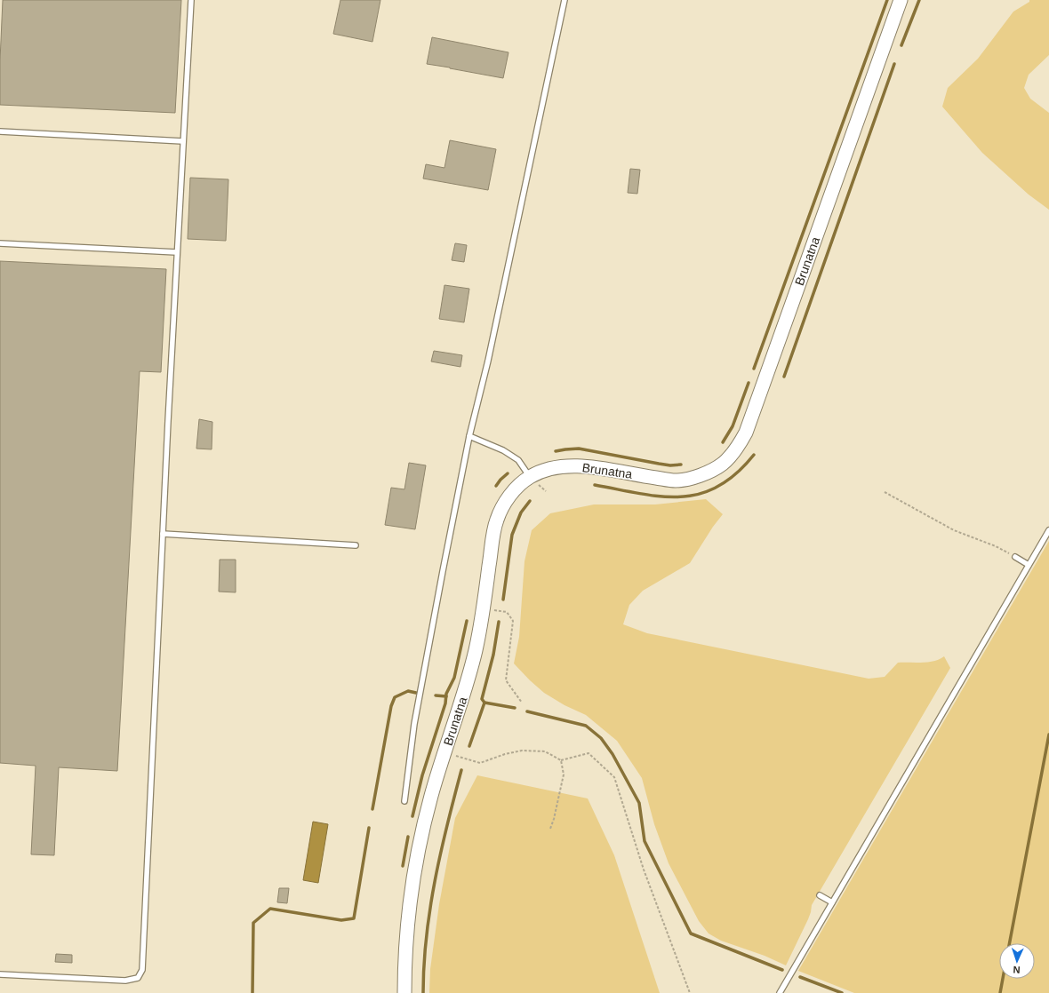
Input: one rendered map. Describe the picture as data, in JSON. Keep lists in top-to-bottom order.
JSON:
{
  "streets": {
    "street": ["Brunatna"]
  },
  "north": "bottom"
}
